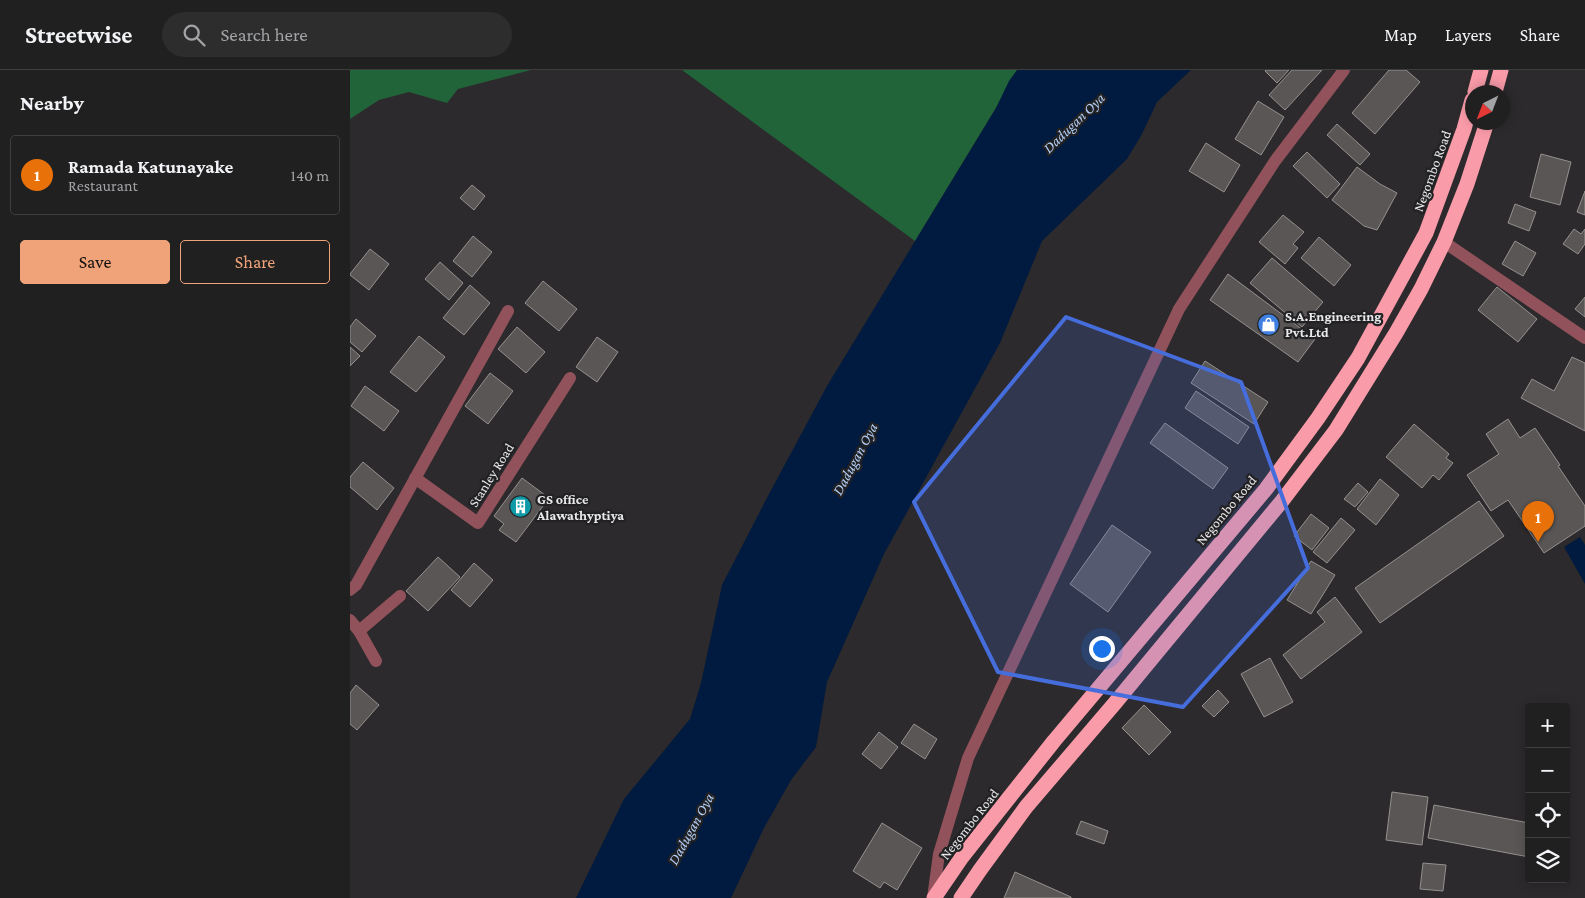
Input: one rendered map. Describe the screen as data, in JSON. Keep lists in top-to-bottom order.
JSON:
{
  "streets": {
    "highway": ["Negombo Road"],
    "street": ["Stanley Road"]
  },
  "water": ["Dadugan Oya"],
  "places": {
    "shop": ["S.A.Engineering Pvt.Ltd"],
    "building": ["GS office Alawathyptiya"]
  },
  "north": "bottom left",
  "page": {
    "header": "Streetwise",
    "search": "Search here",
    "nav": ["Map", "Layers", "Share"],
    "heading": "Nearby",
    "list": [
      {
        "mark": "1",
        "name": "Ramada Katunayake",
        "note": "Restaurant",
        "value": "140 m"
      }
    ],
    "buttons": ["Save", "Share"],
    "pins": "1",
    "map_buttons": ["+", "−"]
  }
}
